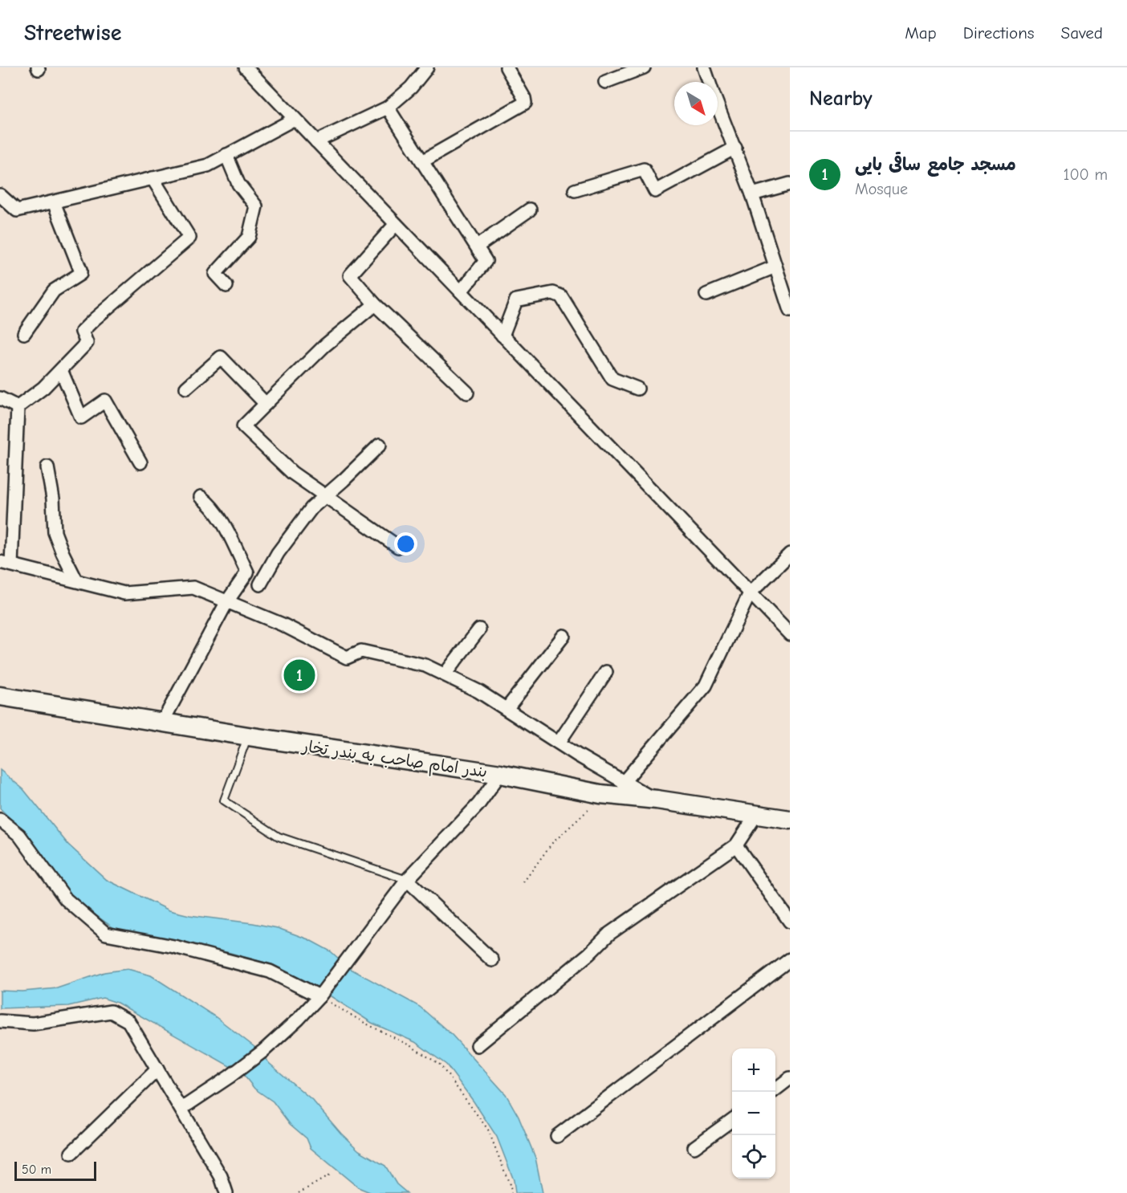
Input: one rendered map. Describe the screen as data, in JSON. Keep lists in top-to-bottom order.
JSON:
{
  "streets": {
    "main road": ["بندر امام صاحب به بندر تخار"]
  },
  "scale_bar": "50 m",
  "north": "bottom right",
  "page": {
    "header": "Streetwise",
    "nav": ["Map", "Directions", "Saved"],
    "heading": "Nearby",
    "list": [
      {
        "mark": "1",
        "name": "مسجد جامع ساقی بایی",
        "note": "Mosque",
        "value": "100 m"
      }
    ],
    "pins": "1",
    "map_buttons": ["+", "−"],
    "scale": "50 m"
  }
}
